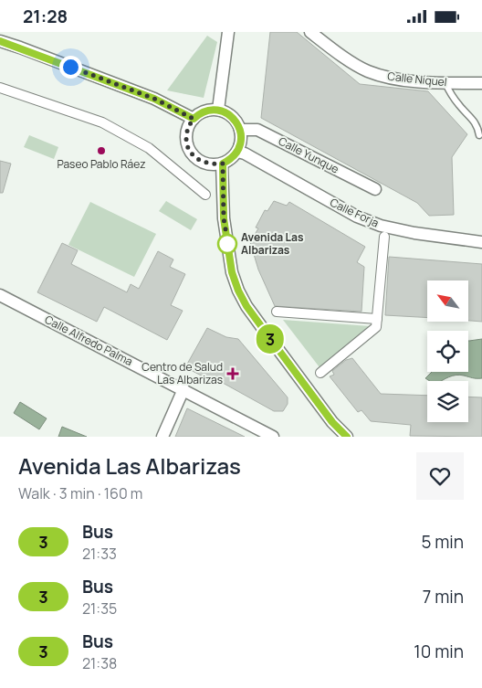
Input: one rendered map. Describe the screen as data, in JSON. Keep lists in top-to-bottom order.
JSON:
{
  "streets": {
    "street": [
      "Calle Níquel",
      "Calle Yunque",
      "Calle Forja",
      "Calle Alfredo Palma"
    ]
  },
  "crossings": [
    ["Calle Yunque", "Calle Forja"]
  ],
  "places": {
    "other": ["Paseo Pablo Ráez", "Avenida Las Albarizas"],
    "health": ["Centro de Salud Las Albarizas"]
  },
  "lines": ["bus line 3"],
  "north": "top left",
  "page": {
    "status": "21:28",
    "on_map": "3",
    "heading": ["Avenida Las Albarizas", "Walk · 3 min · 160 m"],
    "list": [
      {
        "mark": "3",
        "name": "Bus",
        "note": "21:33",
        "value": "5 min"
      },
      {
        "mark": "3",
        "name": "Bus",
        "note": "21:35",
        "value": "7 min"
      },
      {
        "mark": "3",
        "name": "Bus",
        "note": "21:38",
        "value": "10 min"
      }
    ]
  }
}
